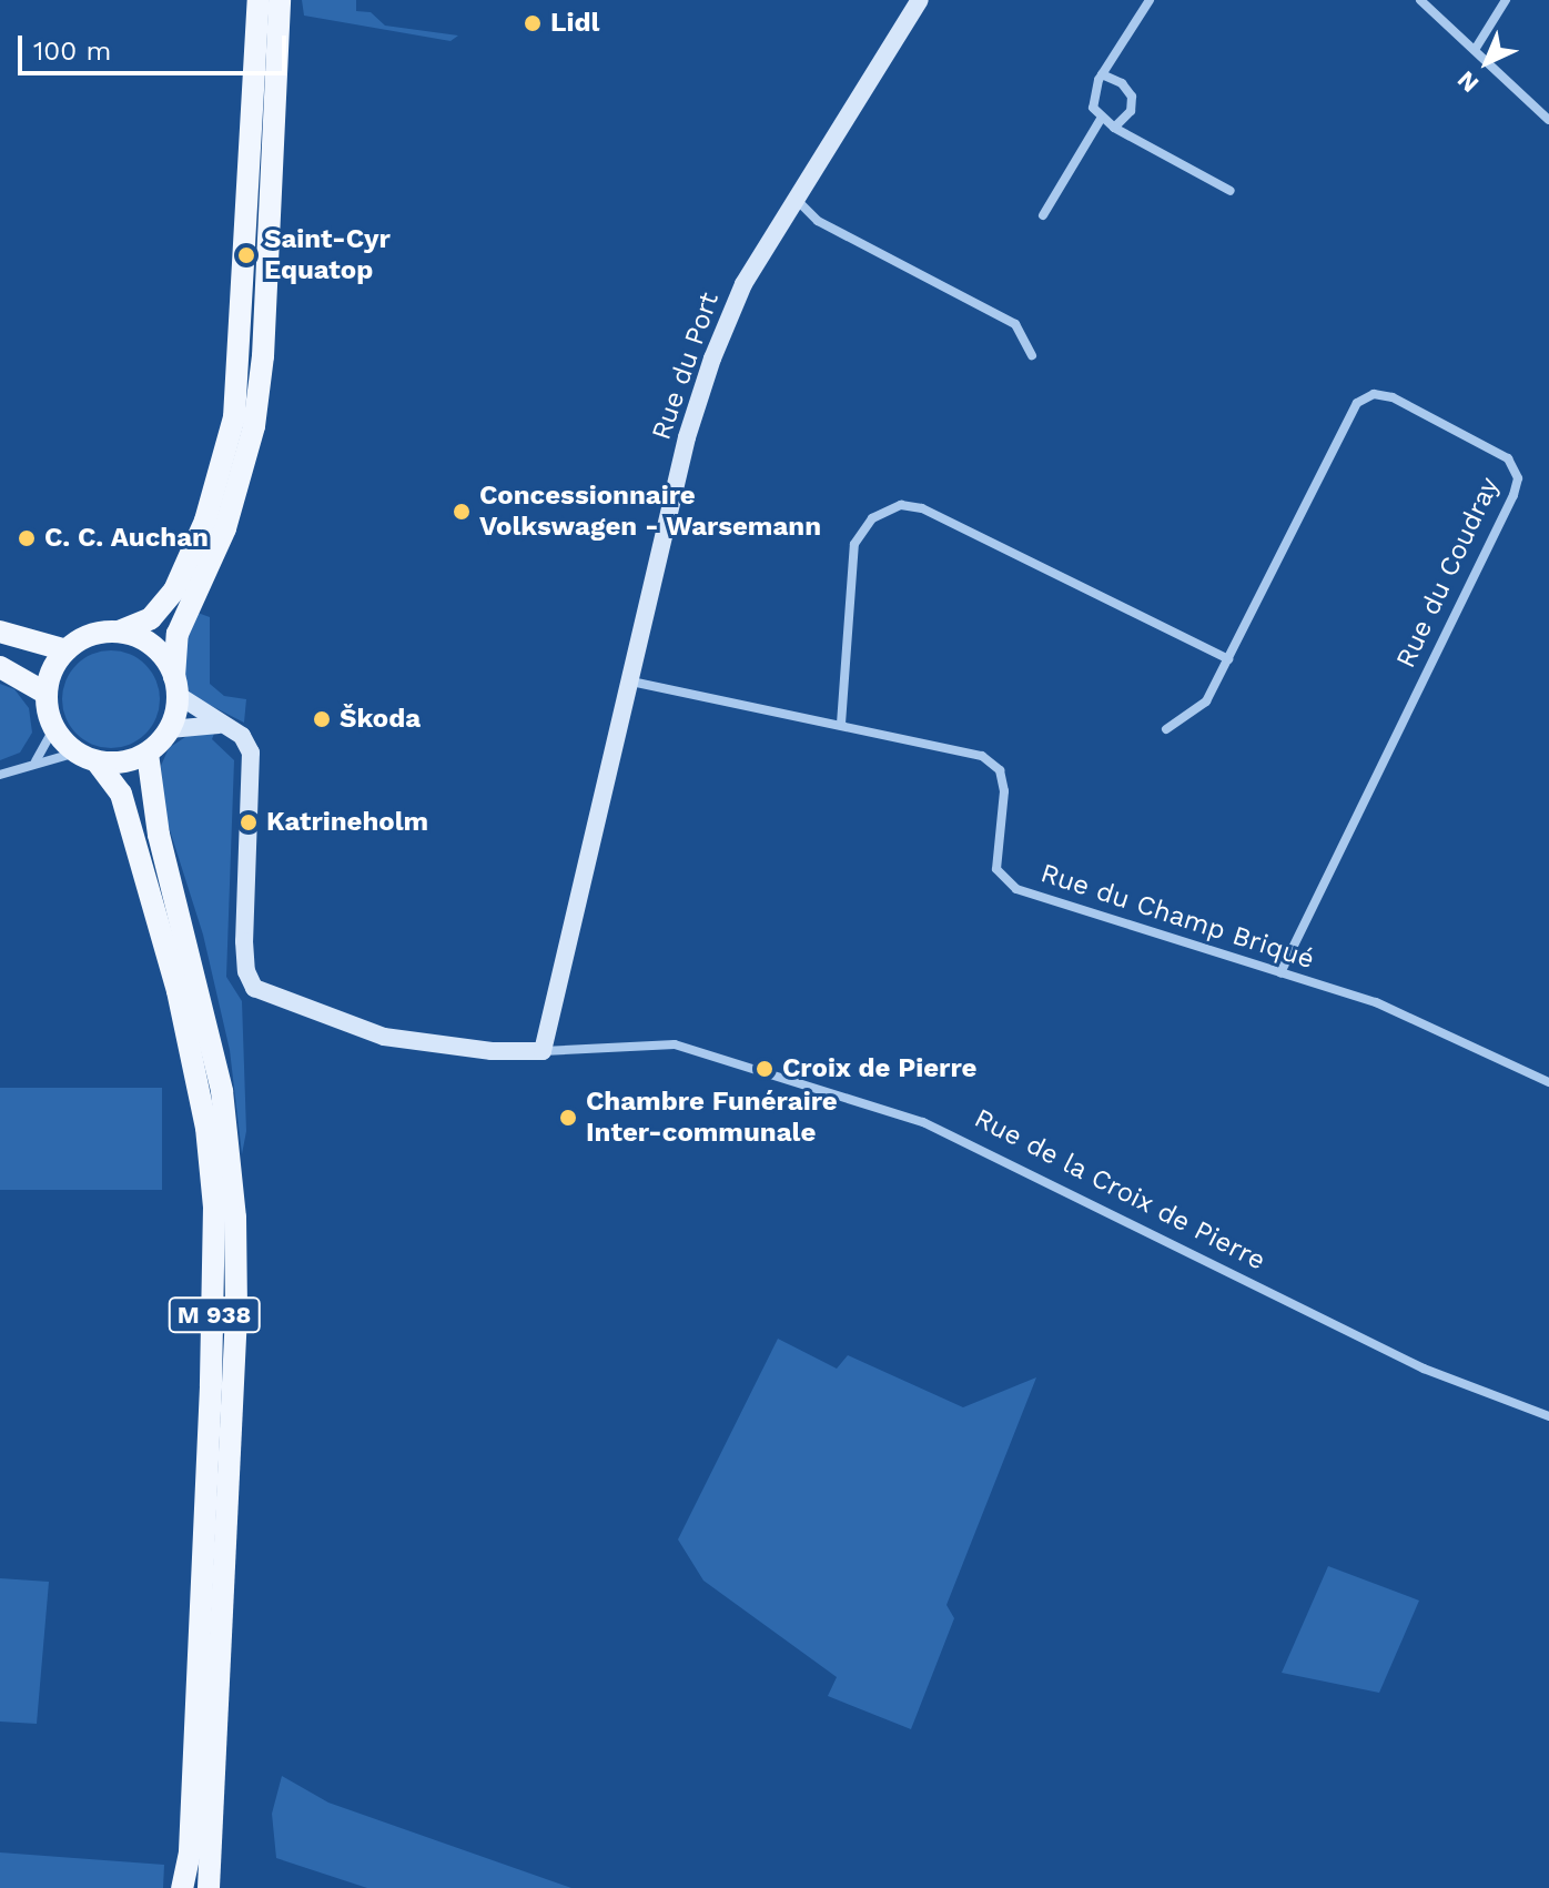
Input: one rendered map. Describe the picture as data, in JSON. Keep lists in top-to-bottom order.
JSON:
{
  "streets": {
    "main road": ["M 938"],
    "street": [
      "Rue du Port",
      "Rue du Coudray",
      "Rue du Champ Briqué",
      "Rue de la Croix de Pierre"
    ]
  },
  "crossings": [
    ["Rue du Port", "Rue du Champ Briqué"],
    ["Rue du Port", "Rue de la Croix de Pierre"],
    ["Rue du Coudray", "Rue du Champ Briqué"],
    ["Rue de la Croix de Pierre", "M 938"]
  ],
  "places": [
    "Lidl",
    "Saint-Cyr Equatop",
    "Concessionnaire Volkswagen - Warsemann",
    "C. C. Auchan",
    "Škoda",
    "Katrineholm",
    "Croix de Pierre",
    "Chambre Funéraire Inter-communale"
  ],
  "scale_bar": "100 m",
  "north": "bottom left"
}
